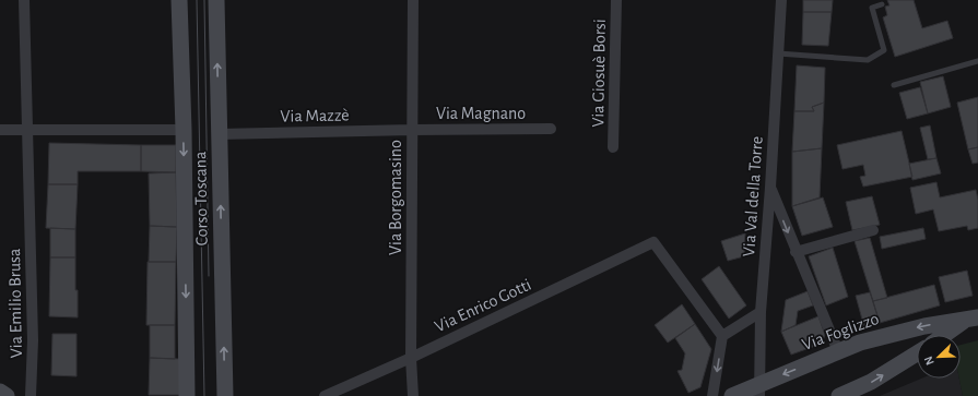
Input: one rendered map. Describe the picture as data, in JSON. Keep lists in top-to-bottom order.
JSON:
{
  "streets": {
    "street": [
      "Via Giosuè Borsi",
      "Via Magnano",
      "Via Mazzè",
      "Via Val della Torre",
      "Via Borgomasino",
      "Corso Toscana",
      "Via Emilio Brusa",
      "Via Enrico Gotti",
      "Via Foglizzo"
    ]
  },
  "crossings": [
    ["Via Magnano", "Via Mazzè"],
    ["Via Magnano", "Via Borgomasino"],
    ["Via Mazzè", "Via Borgomasino"],
    ["Via Mazzè", "Corso Toscana"],
    ["Via Val della Torre", "Via Foglizzo"],
    ["Via Borgomasino", "Via Enrico Gotti"]
  ],
  "north": "bottom left"
}
